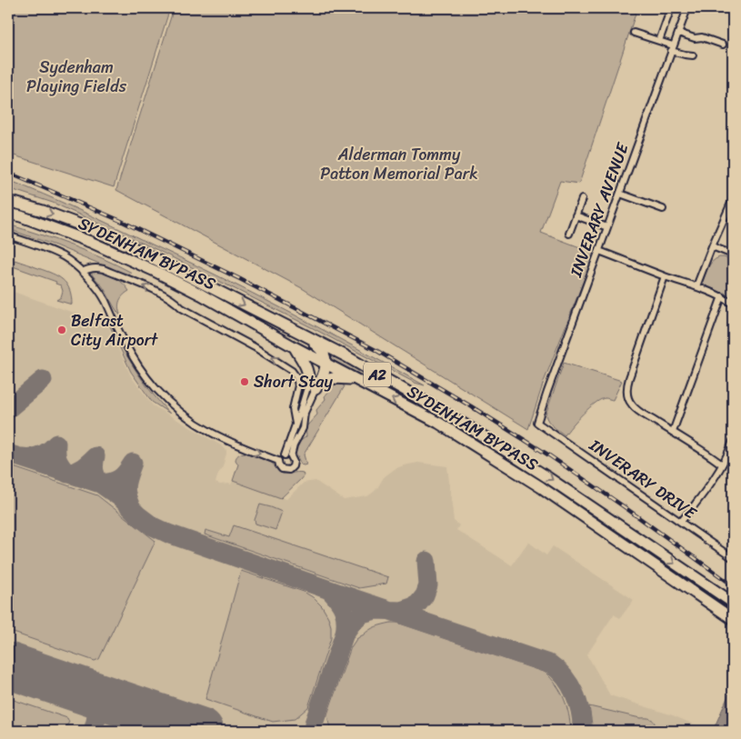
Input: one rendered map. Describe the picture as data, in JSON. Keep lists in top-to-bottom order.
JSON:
{
  "streets": {
    "highway": ["SYDENHAM BYPASS", "A2"],
    "street": ["INVERARY AVENUE", "INVERARY DRIVE"]
  },
  "crossings": [
    ["INVERARY AVENUE", "INVERARY DRIVE"]
  ],
  "parks": ["Sydenham Playing Fields", "Alderman Tommy Patton Memorial Park"],
  "places": ["Belfast City Airport", "Short Stay"]
}
